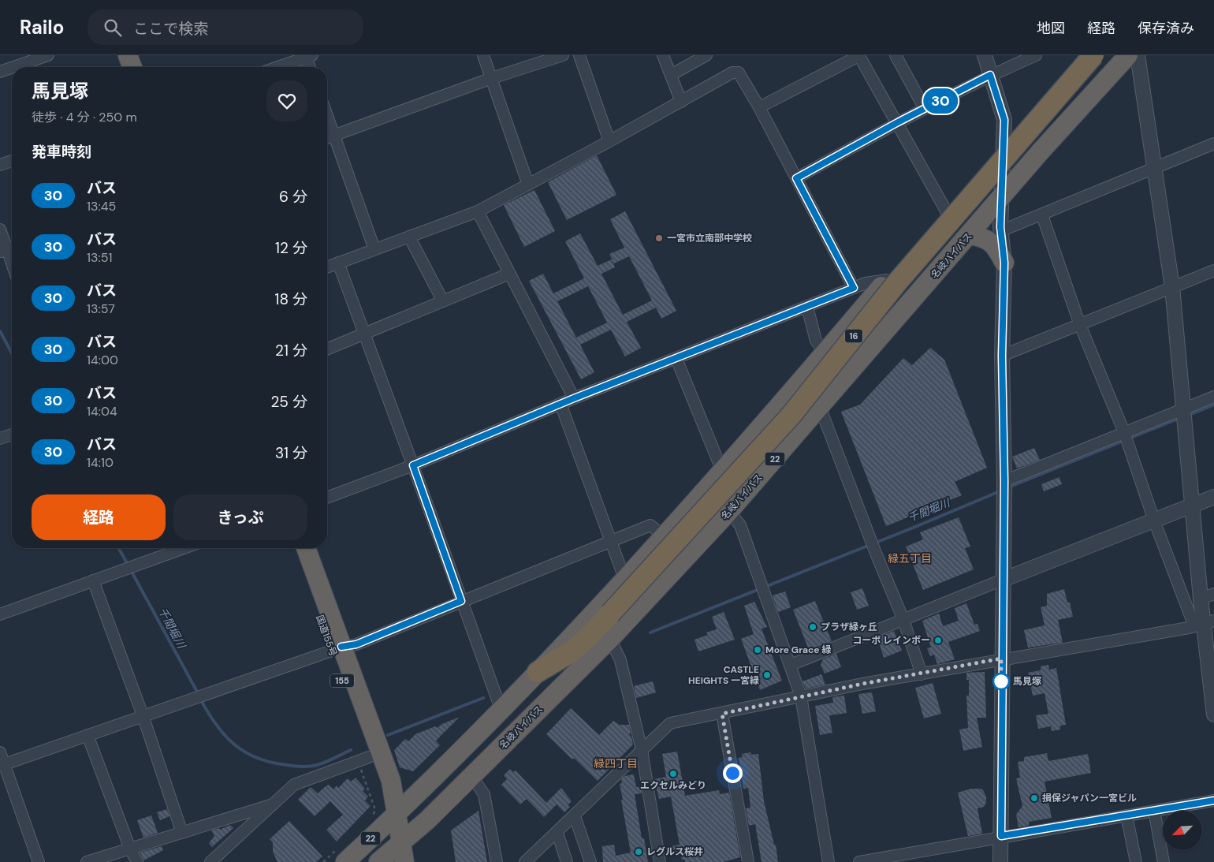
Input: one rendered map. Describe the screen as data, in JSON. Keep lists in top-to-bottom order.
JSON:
{
  "streets": {
    "highway": [
      "名岐バイパス",
      "16",
      "22",
      "国道155号",
      "155"
    ]
  },
  "crossings": [
    ["名岐バイパス", "国道155号"],
    ["16", "22"],
    ["22", "国道155号"]
  ],
  "districts": ["緑五丁目", "緑四丁目"],
  "water": ["千間堀川"],
  "places": [
    "一宮市立南部中学校",
    "プラザ緑ヶ丘",
    "コーポ レインボー",
    "More Grace 緑",
    "CASTLE HEIGHTS 一宮緑",
    "馬見塚",
    "エクセルみどり",
    "損保ジャパン一宮ビル",
    "レグルス桜井"
  ],
  "lines": ["bus line 30"],
  "north": "bottom left",
  "page": {
    "header": "Railo",
    "search": "ここで検索",
    "nav": ["地図", "経路", "保存済み"],
    "on_map": "30",
    "heading": [
      ["馬見塚", "徒歩 · 4 分 · 250 m"],
      "発車時刻"
    ],
    "list": [
      {
        "mark": "30",
        "name": "バス",
        "note": "13:45",
        "value": "6 分"
      },
      {
        "mark": "30",
        "name": "バス",
        "note": "13:51",
        "value": "12 分"
      },
      {
        "mark": "30",
        "name": "バス",
        "note": "13:57",
        "value": "18 分"
      },
      {
        "mark": "30",
        "name": "バス",
        "note": "14:00",
        "value": "21 分"
      },
      {
        "mark": "30",
        "name": "バス",
        "note": "14:04",
        "value": "25 分"
      },
      {
        "mark": "30",
        "name": "バス",
        "note": "14:10",
        "value": "31 分"
      }
    ],
    "buttons": ["経路", "きっぷ"]
  }
}
